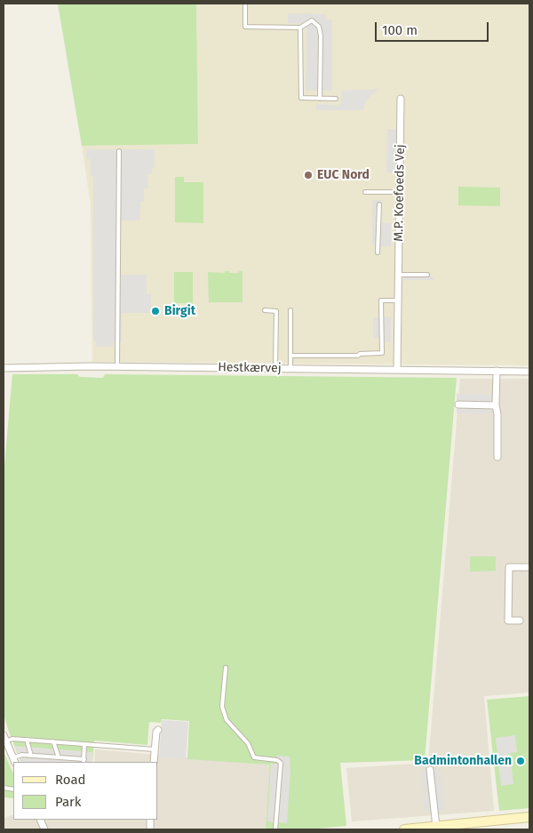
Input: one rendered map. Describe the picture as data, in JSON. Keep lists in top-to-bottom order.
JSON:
{
  "streets": {
    "street": ["M.P. Koefoeds Vej", "Hestkærvej"]
  },
  "crossings": [
    ["M.P. Koefoeds Vej", "Hestkærvej"]
  ],
  "places": ["EUC Nord", "Birgit", "Badmintonhallen"],
  "legend": ["Road", "Park"],
  "scale_bar": "100 m"
}
